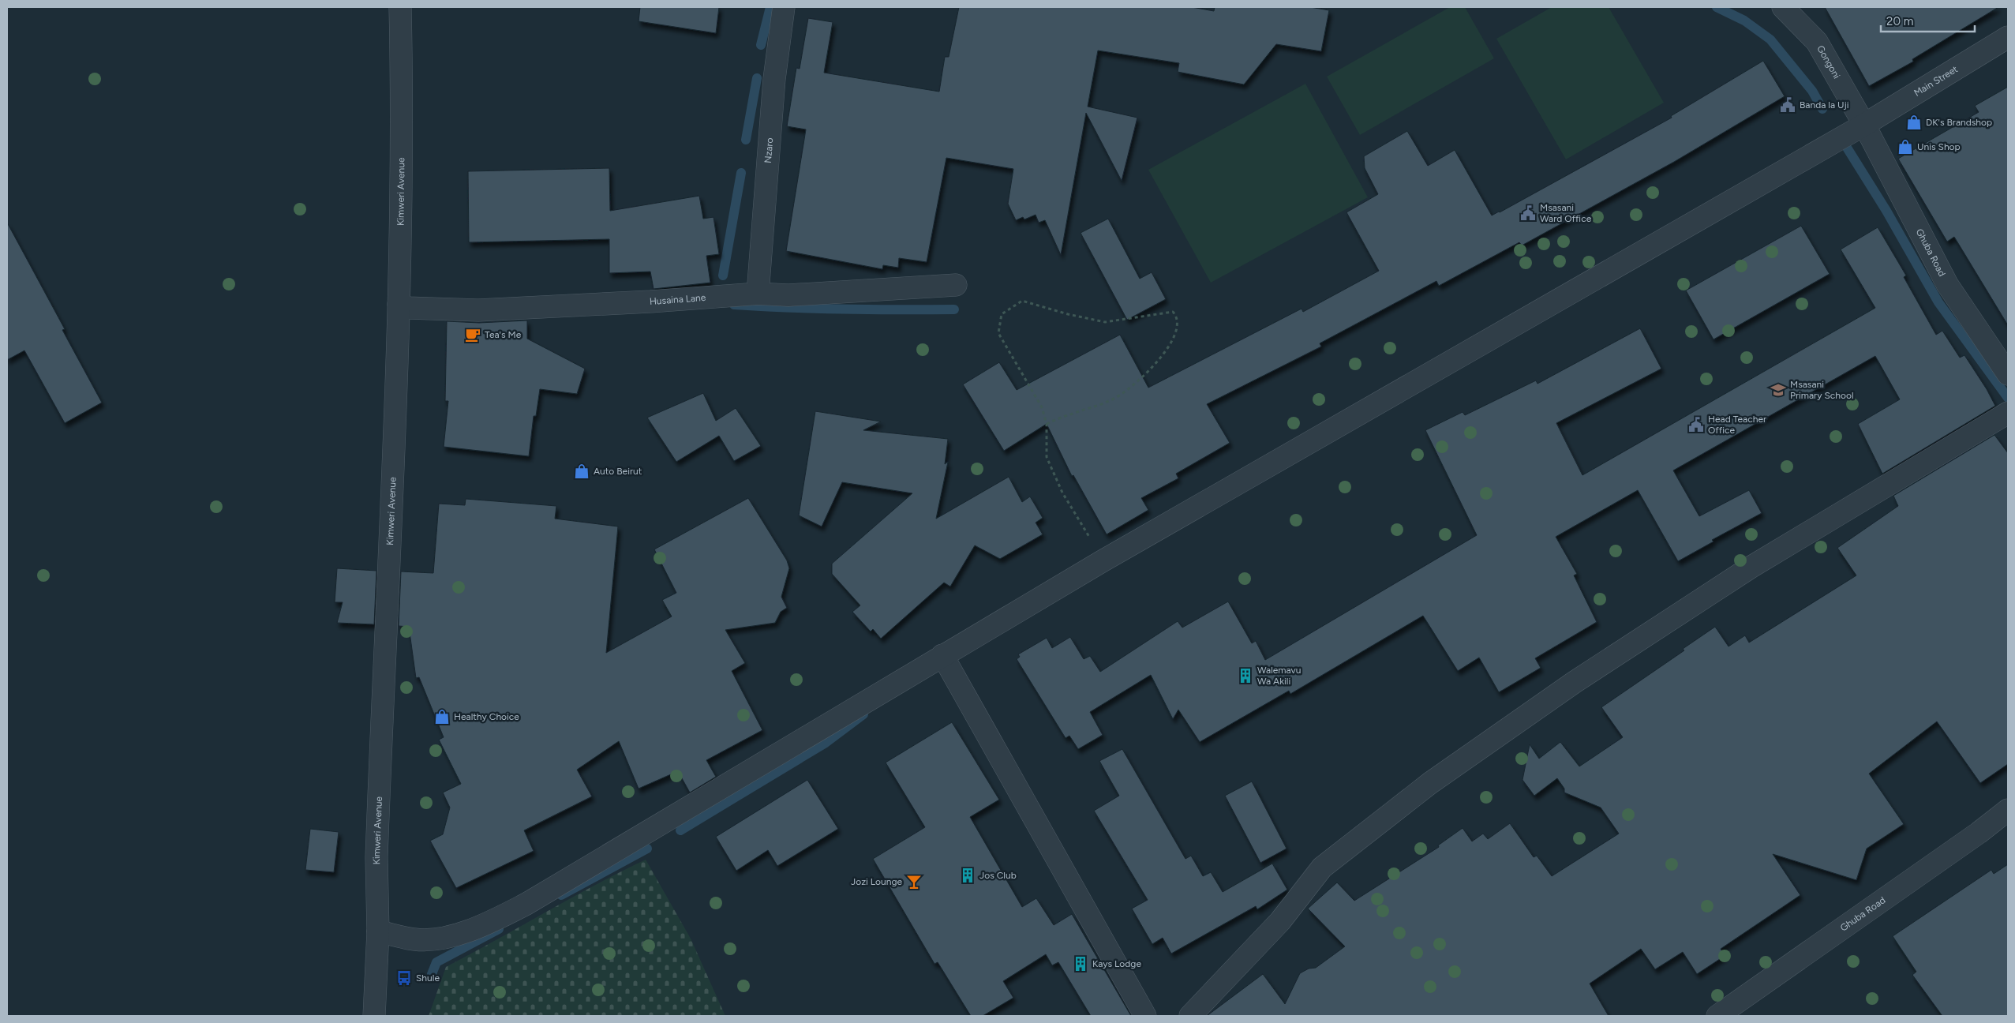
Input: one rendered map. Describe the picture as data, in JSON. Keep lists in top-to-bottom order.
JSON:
{
  "streets": {
    "street": [
      "Gongoni",
      "Main Street",
      "Nzaro",
      "Kimweri Avenue",
      "Ghuba Road",
      "Husaina Lane"
    ]
  },
  "crossings": [
    ["Gongoni", "Main Street"],
    ["Gongoni", "Ghuba Road"],
    ["Main Street", "Kimweri Avenue"],
    ["Main Street", "Ghuba Road"],
    ["Nzaro", "Husaina Lane"],
    ["Kimweri Avenue", "Husaina Lane"]
  ],
  "places": {
    "public building": ["Banda la Uji", "Msasani Ward Office", "Head Teacher Office"],
    "shop": [
      "DK's Brandshop",
      "Unis Shop",
      "Auto Beirut",
      "Healthy Choice"
    ],
    "cafe": ["Tea's Me"],
    "school or university": ["Msasani Primary School"],
    "building": ["Walemavu Wa Akili", "Jos Club", "Kays Lodge"],
    "bar": ["Jozi Lounge"],
    "bus stop": ["Shule"]
  },
  "scale_bar": "20 m"
}
